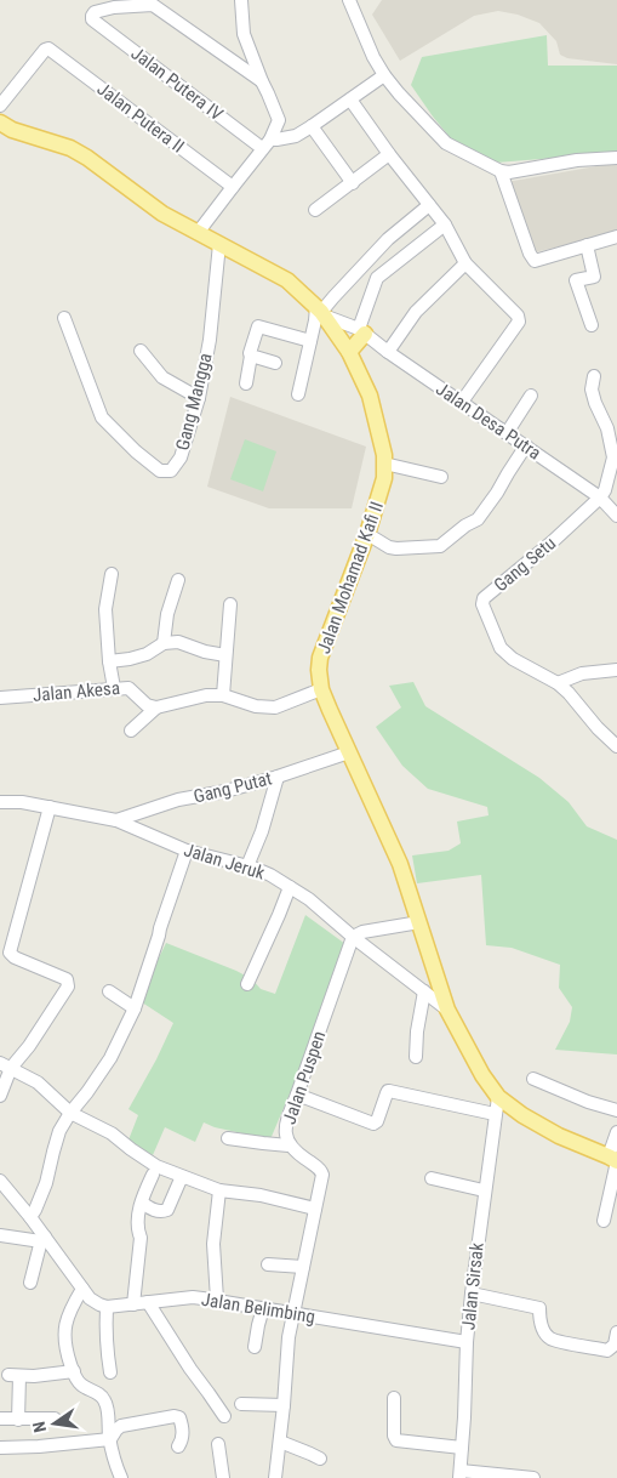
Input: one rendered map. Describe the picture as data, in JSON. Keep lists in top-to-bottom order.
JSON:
{
  "streets": {
    "main road": ["Jalan Mohamad Kafi II"],
    "street": [
      "Jalan Putera IV",
      "Jalan Putera II",
      "Gang Mangga",
      "Jalan Desa Putra",
      "Gang Setu",
      "Jalan Akesa",
      "Gang Putat",
      "Jalan Jeruk",
      "Jalan Puspen",
      "Jalan Sirsak",
      "Jalan Belimbing"
    ]
  },
  "crossings": [
    ["Gang Mangga", "Jalan Mohamad Kafi II"],
    ["Jalan Desa Putra", "Gang Setu"],
    ["Jalan Desa Putra", "Jalan Mohamad Kafi II"],
    ["Jalan Mohamad Kafi II", "Gang Putat"],
    ["Jalan Mohamad Kafi II", "Jalan Jeruk"],
    ["Jalan Mohamad Kafi II", "Jalan Sirsak"],
    ["Gang Putat", "Jalan Jeruk"],
    ["Jalan Jeruk", "Jalan Puspen"],
    ["Jalan Puspen", "Jalan Belimbing"],
    ["Jalan Sirsak", "Jalan Belimbing"]
  ],
  "north": "left"
}
